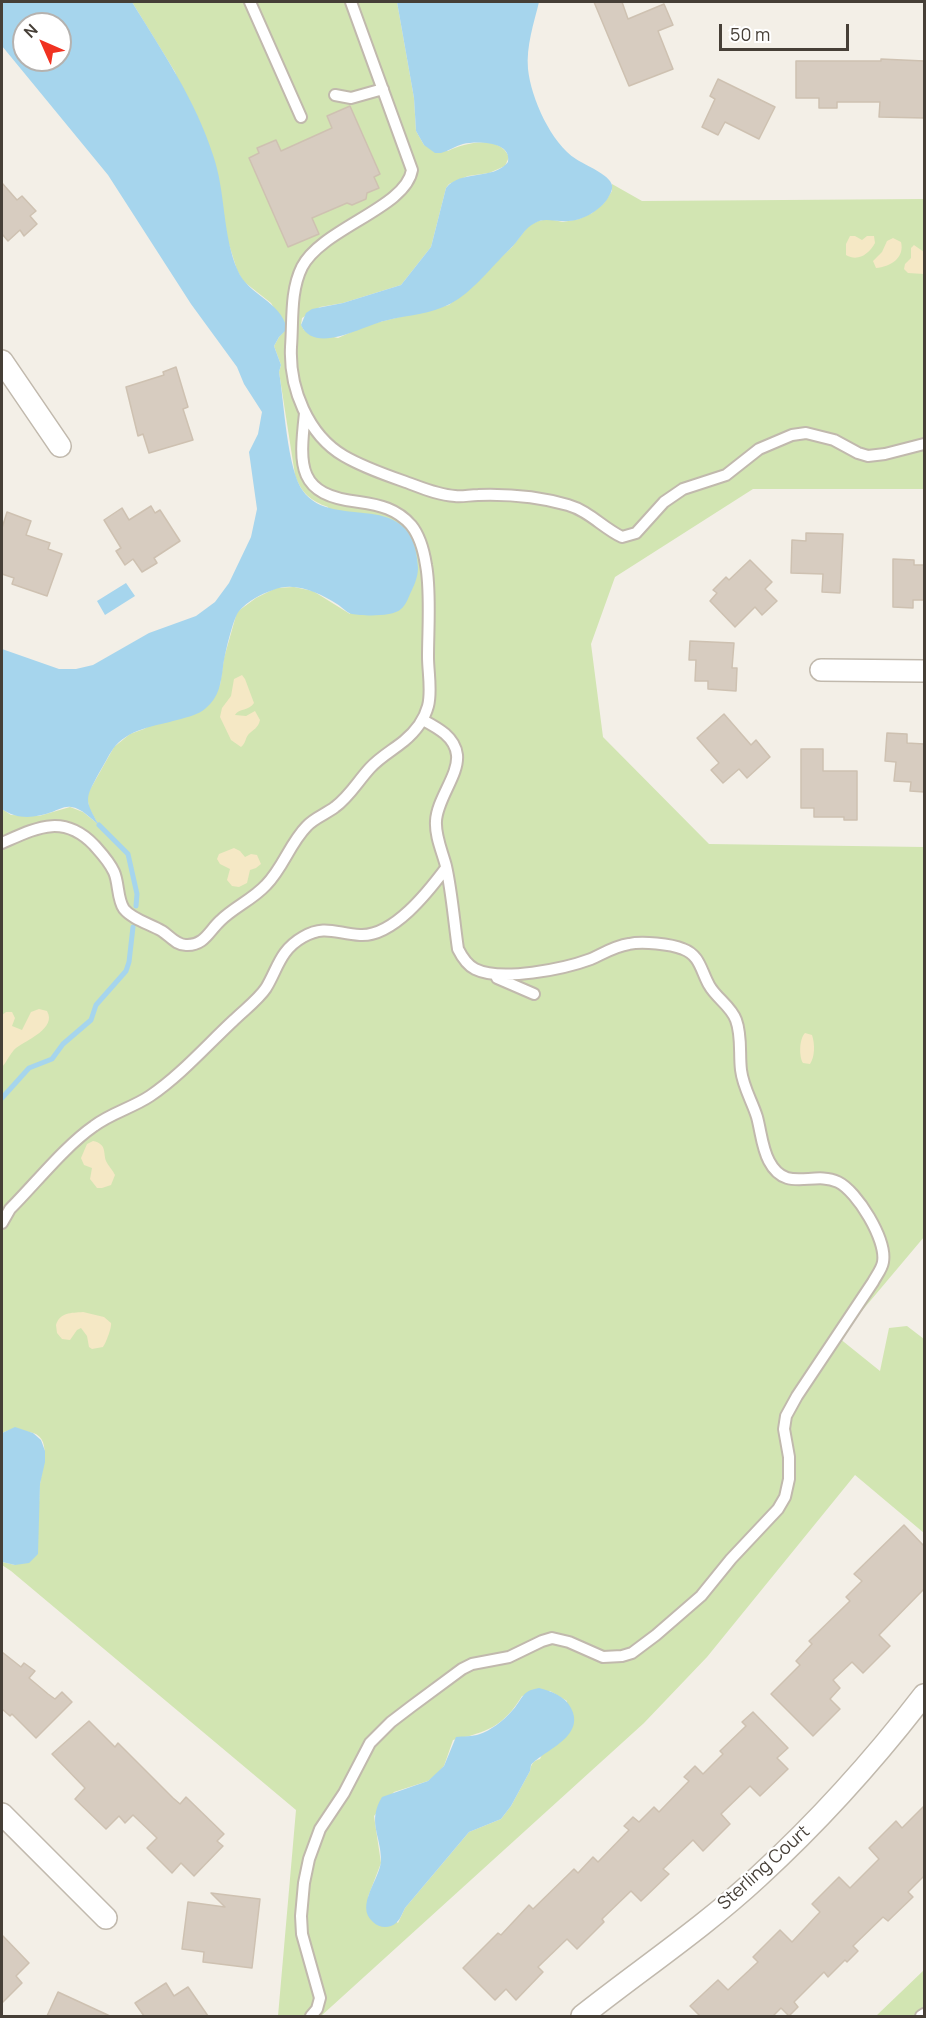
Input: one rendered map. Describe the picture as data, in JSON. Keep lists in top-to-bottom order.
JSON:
{
  "streets": {
    "street": ["Sterling Court"]
  },
  "scale_bar": "50 m",
  "north": "top left"
}
